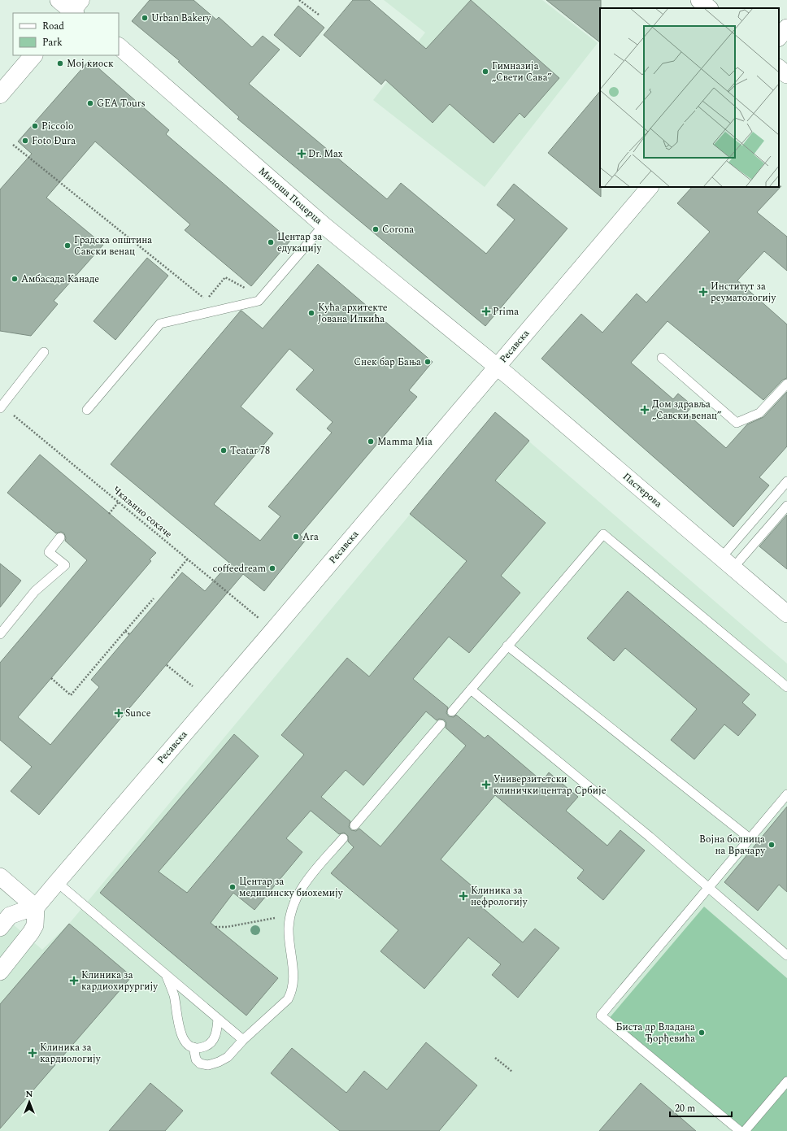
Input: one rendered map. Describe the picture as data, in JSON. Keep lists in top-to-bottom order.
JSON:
{
  "streets": {
    "street": ["Милоша Поцерца", "Ресавска", "Пастерова"],
    "path": ["Чкаљино сокаче"]
  },
  "crossings": [
    ["Милоша Поцерца", "Ресавска"],
    ["Милоша Поцерца", "Пастерова"],
    ["Ресавска", "Пастерова"],
    ["Ресавска", "Чкаљино сокаче"]
  ],
  "places": {
    "other": [
      "Urban Bakery",
      "Мој киоск",
      "Гимназија „Свети Сава”",
      "GEA Tours",
      "Piccolo",
      "Foto Đura",
      "Corona",
      "Центар за едукацију",
      "Градска општина Савски венац",
      "Амбасада Канаде",
      "Кућа архитекте Јована Илкића",
      "Снек бар Бања",
      "Mamma Mia",
      "Teatar 78",
      "Ara",
      "coffeedream",
      "Војна болница на Врачару",
      "Центар за медицинску биохемију",
      "Биста др Владана Ђорђевића"
    ],
    "health": [
      "Dr. Max",
      "Институт за реуматологију",
      "Prima",
      "Дом здравља „Савски венац”",
      "Sunce",
      "Универзитетски клинички центар Србије",
      "Клиника за нефрологију",
      "Клиника за кардиохирургију",
      "Клиника за кардиологију"
    ]
  },
  "legend": ["Road", "Park"],
  "scale_bar": "20 m",
  "north": "top"
}
